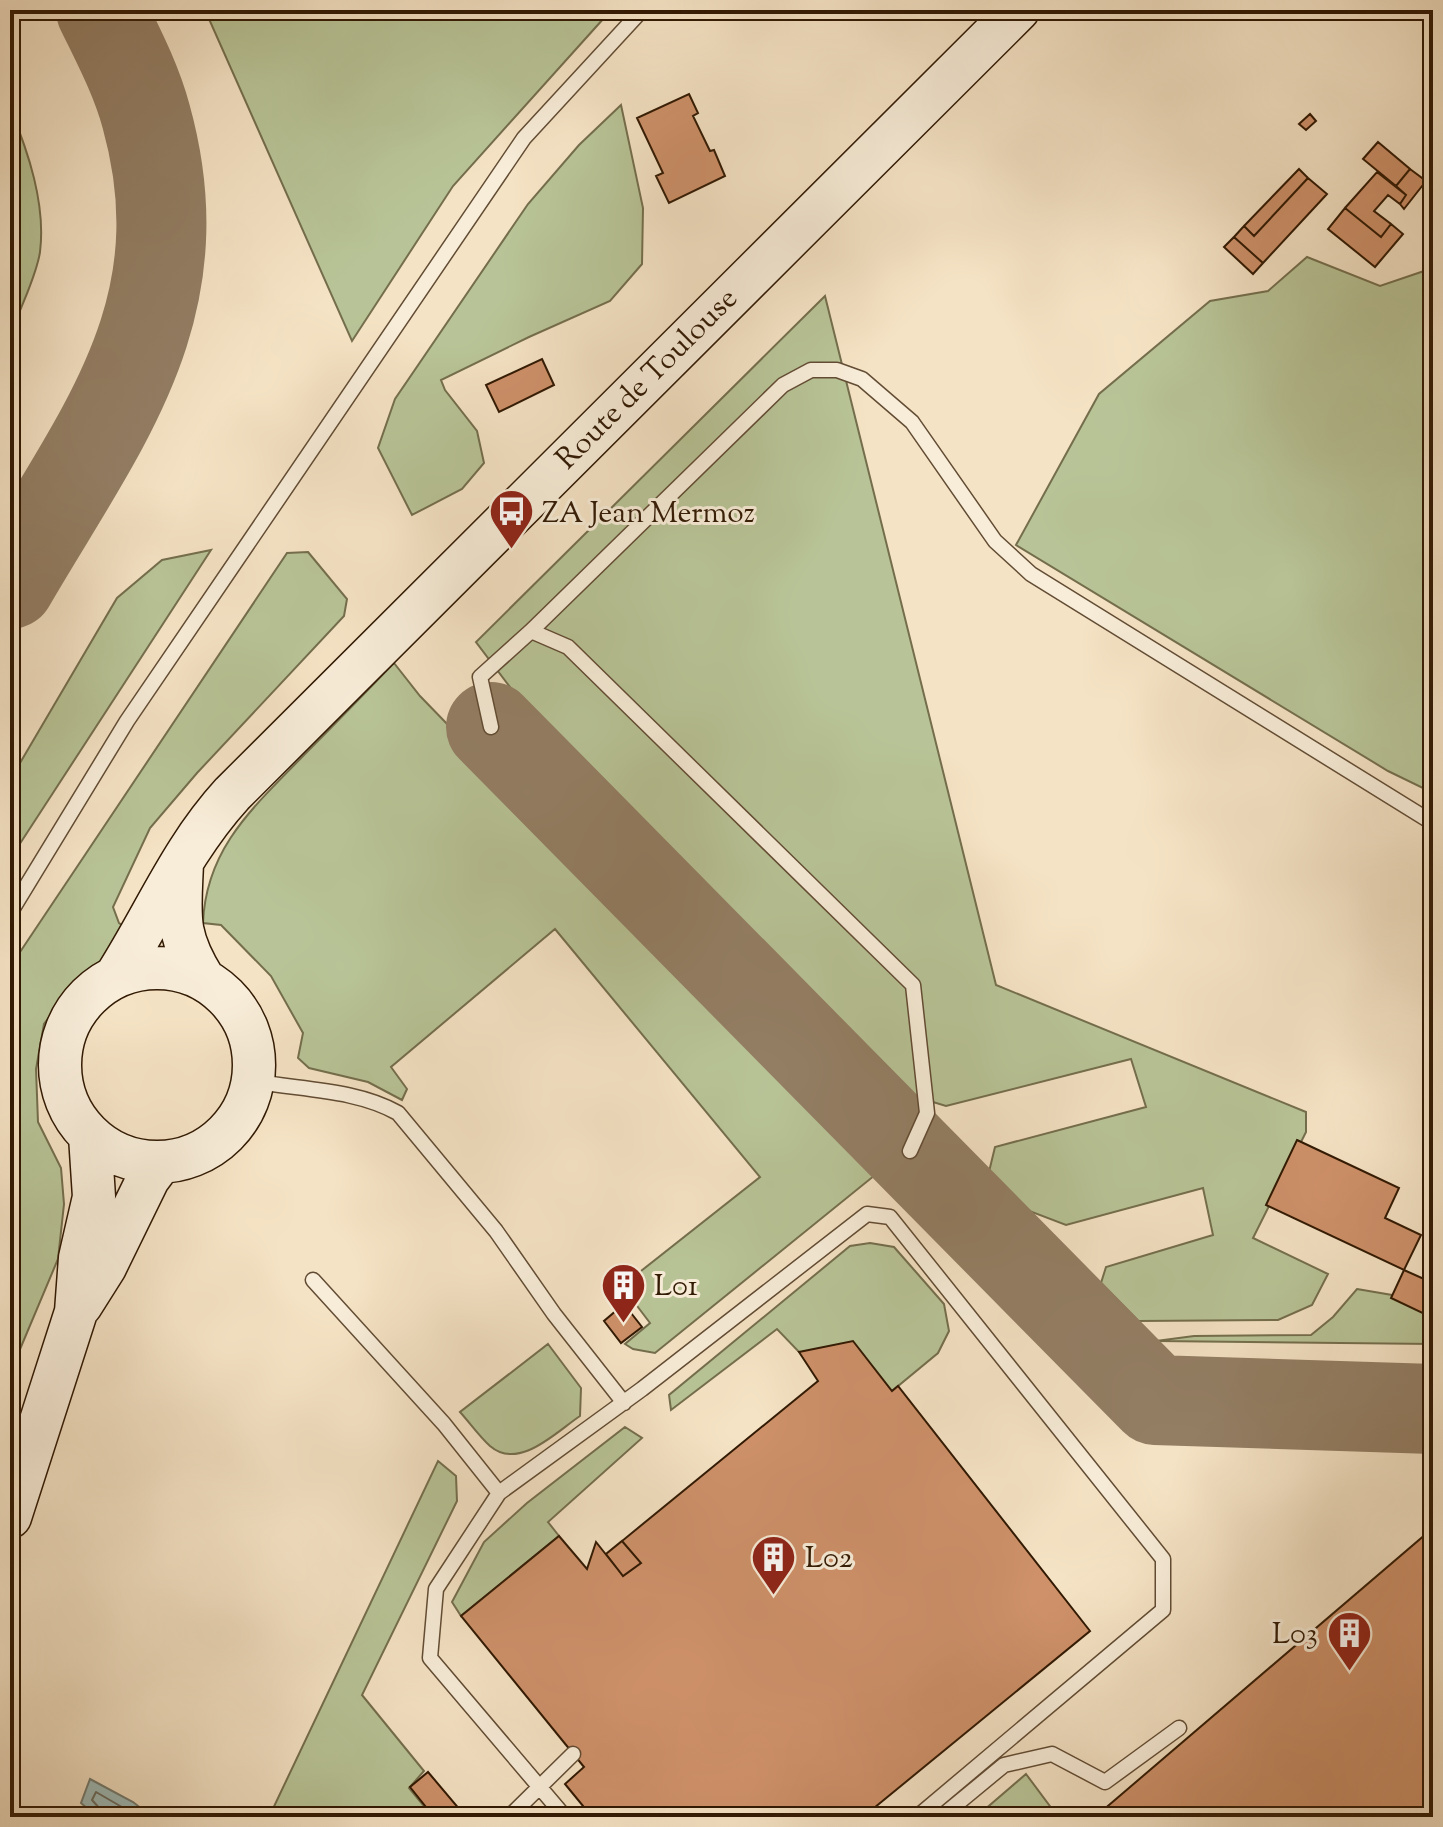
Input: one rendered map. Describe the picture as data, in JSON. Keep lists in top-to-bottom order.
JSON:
{
  "streets": {
    "main road": ["Route de Toulouse"]
  },
  "places": {
    "bus stop": ["ZA Jean Mermoz"],
    "building": ["L01", "L02", "L03"]
  }
}
